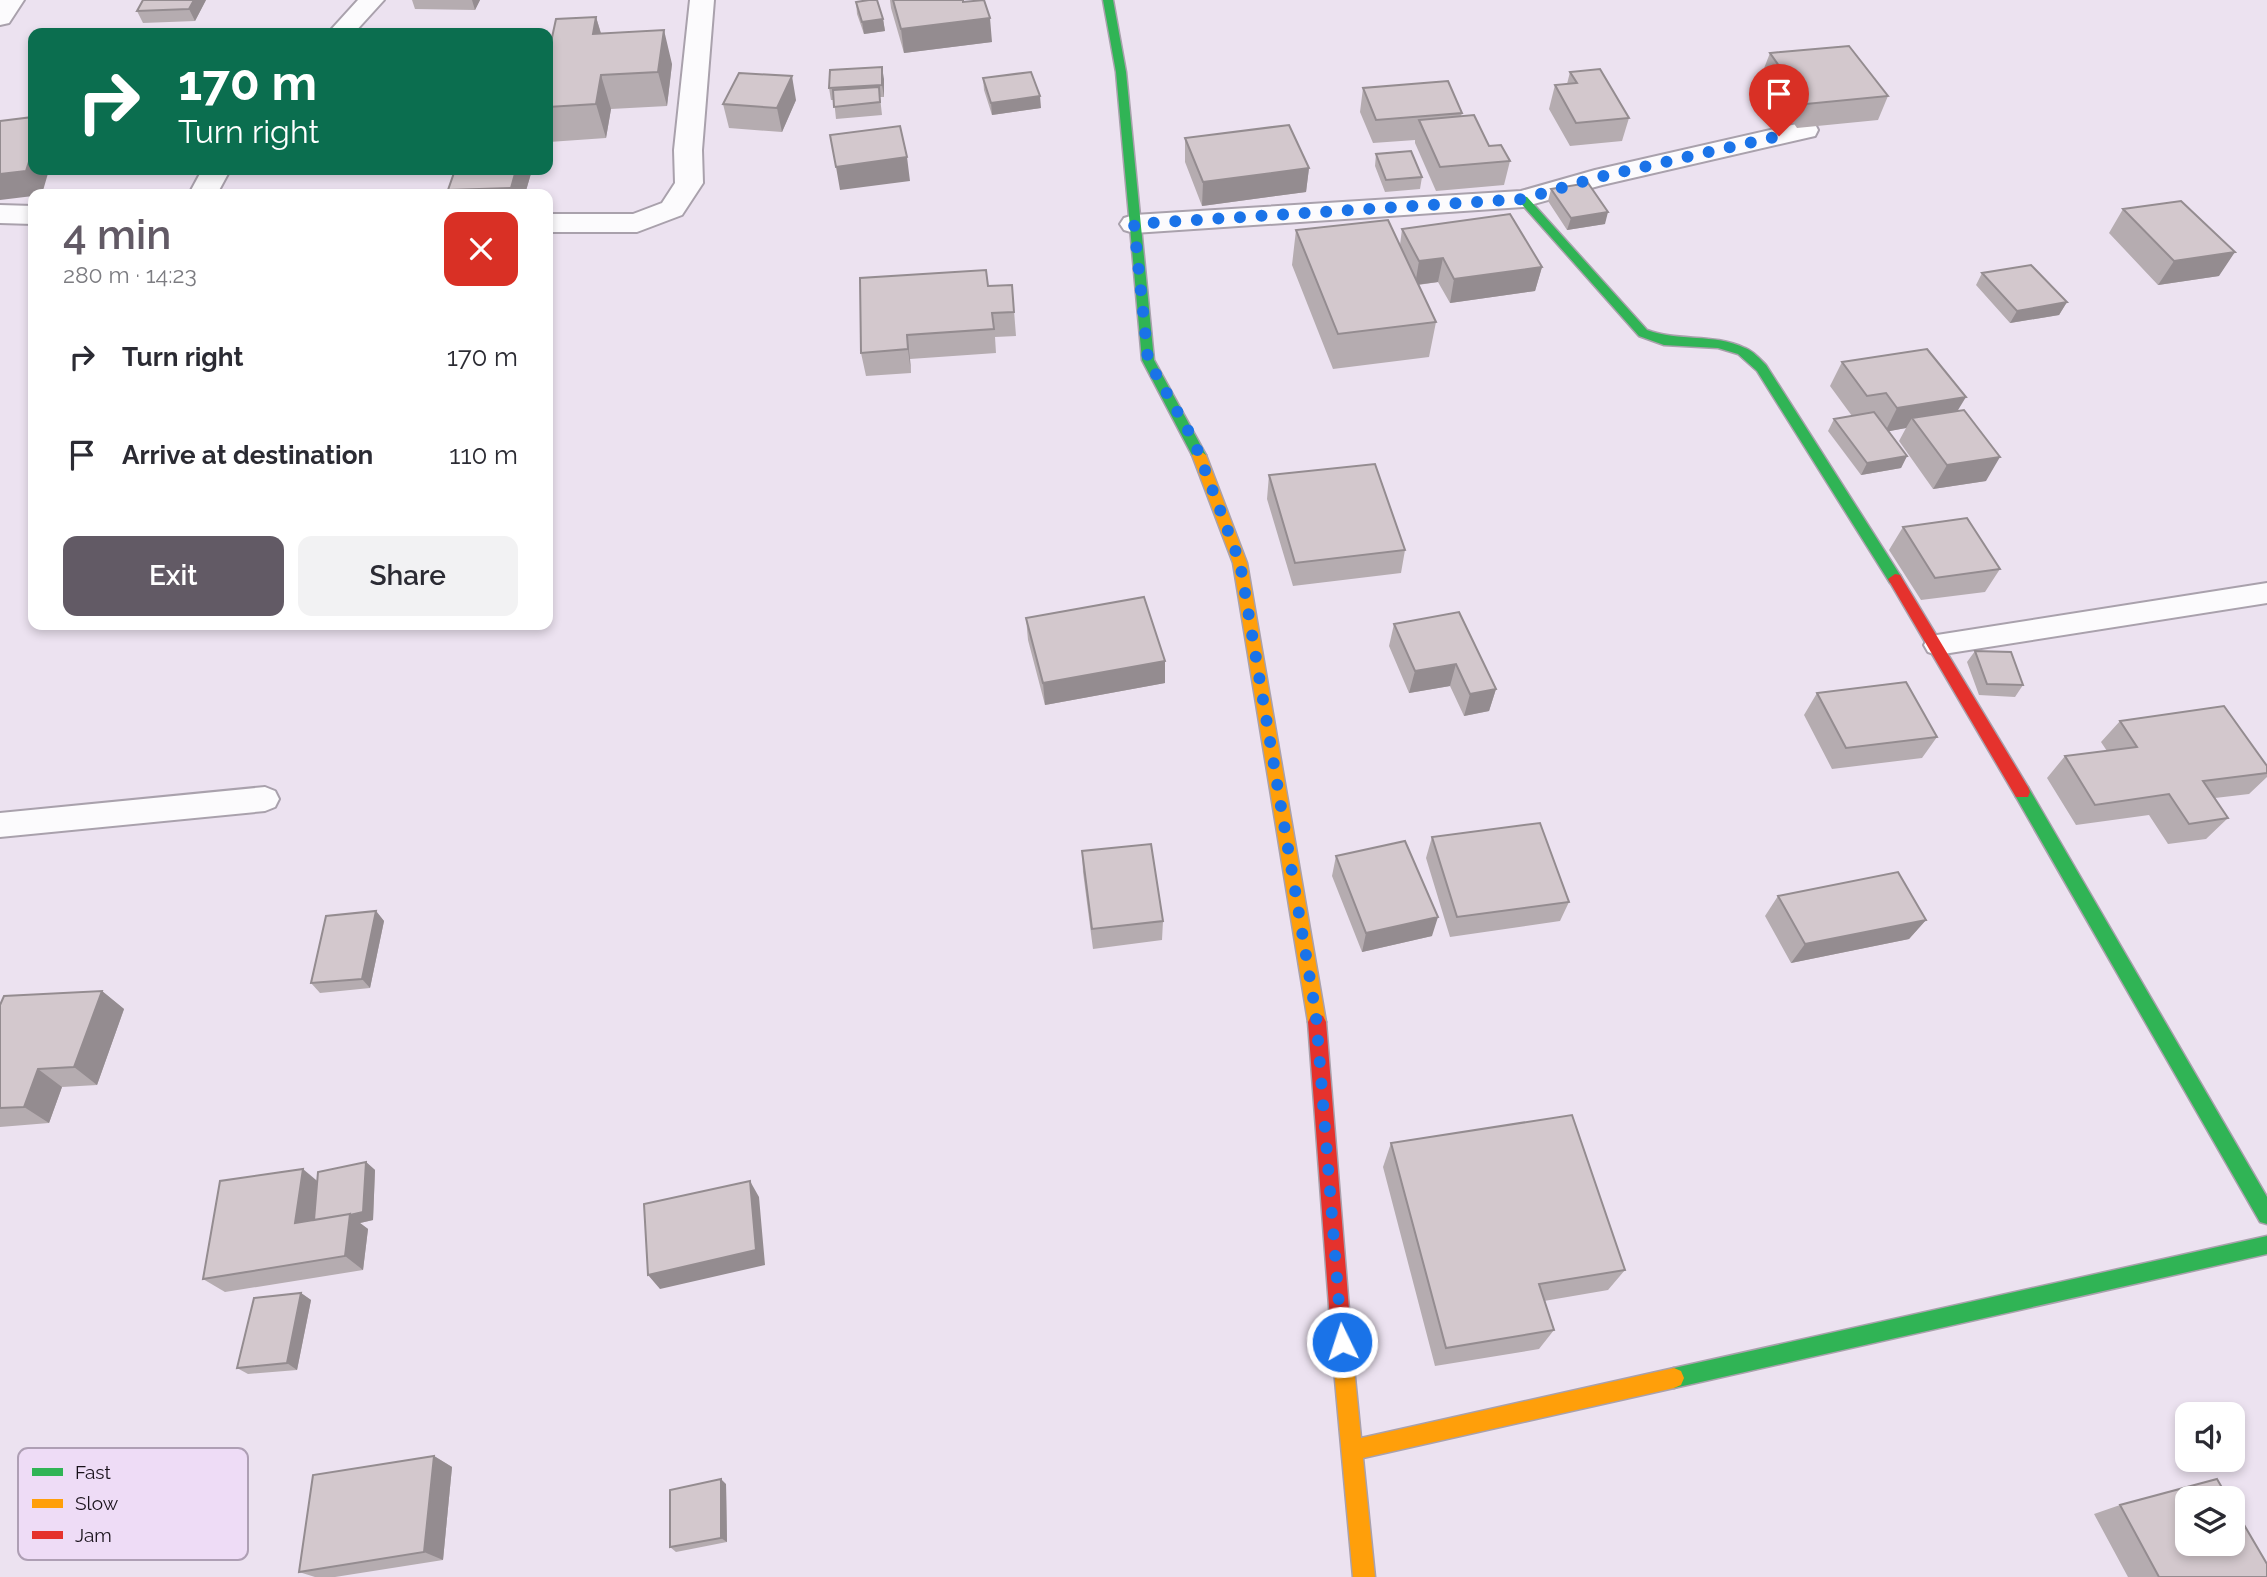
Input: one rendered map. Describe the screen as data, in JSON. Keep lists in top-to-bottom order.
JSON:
{
  "legend": ["Fast", "Slow", "Jam"],
  "page": {
    "turn": ["170 m", "Turn right"],
    "heading": ["4 min", "280 m · 14:23"],
    "list": [
      {
        "name": "Turn right",
        "value": "170 m"
      },
      {
        "name": "Arrive at destination",
        "value": "110 m"
      }
    ],
    "buttons": ["Exit", "Share"]
  }
}
